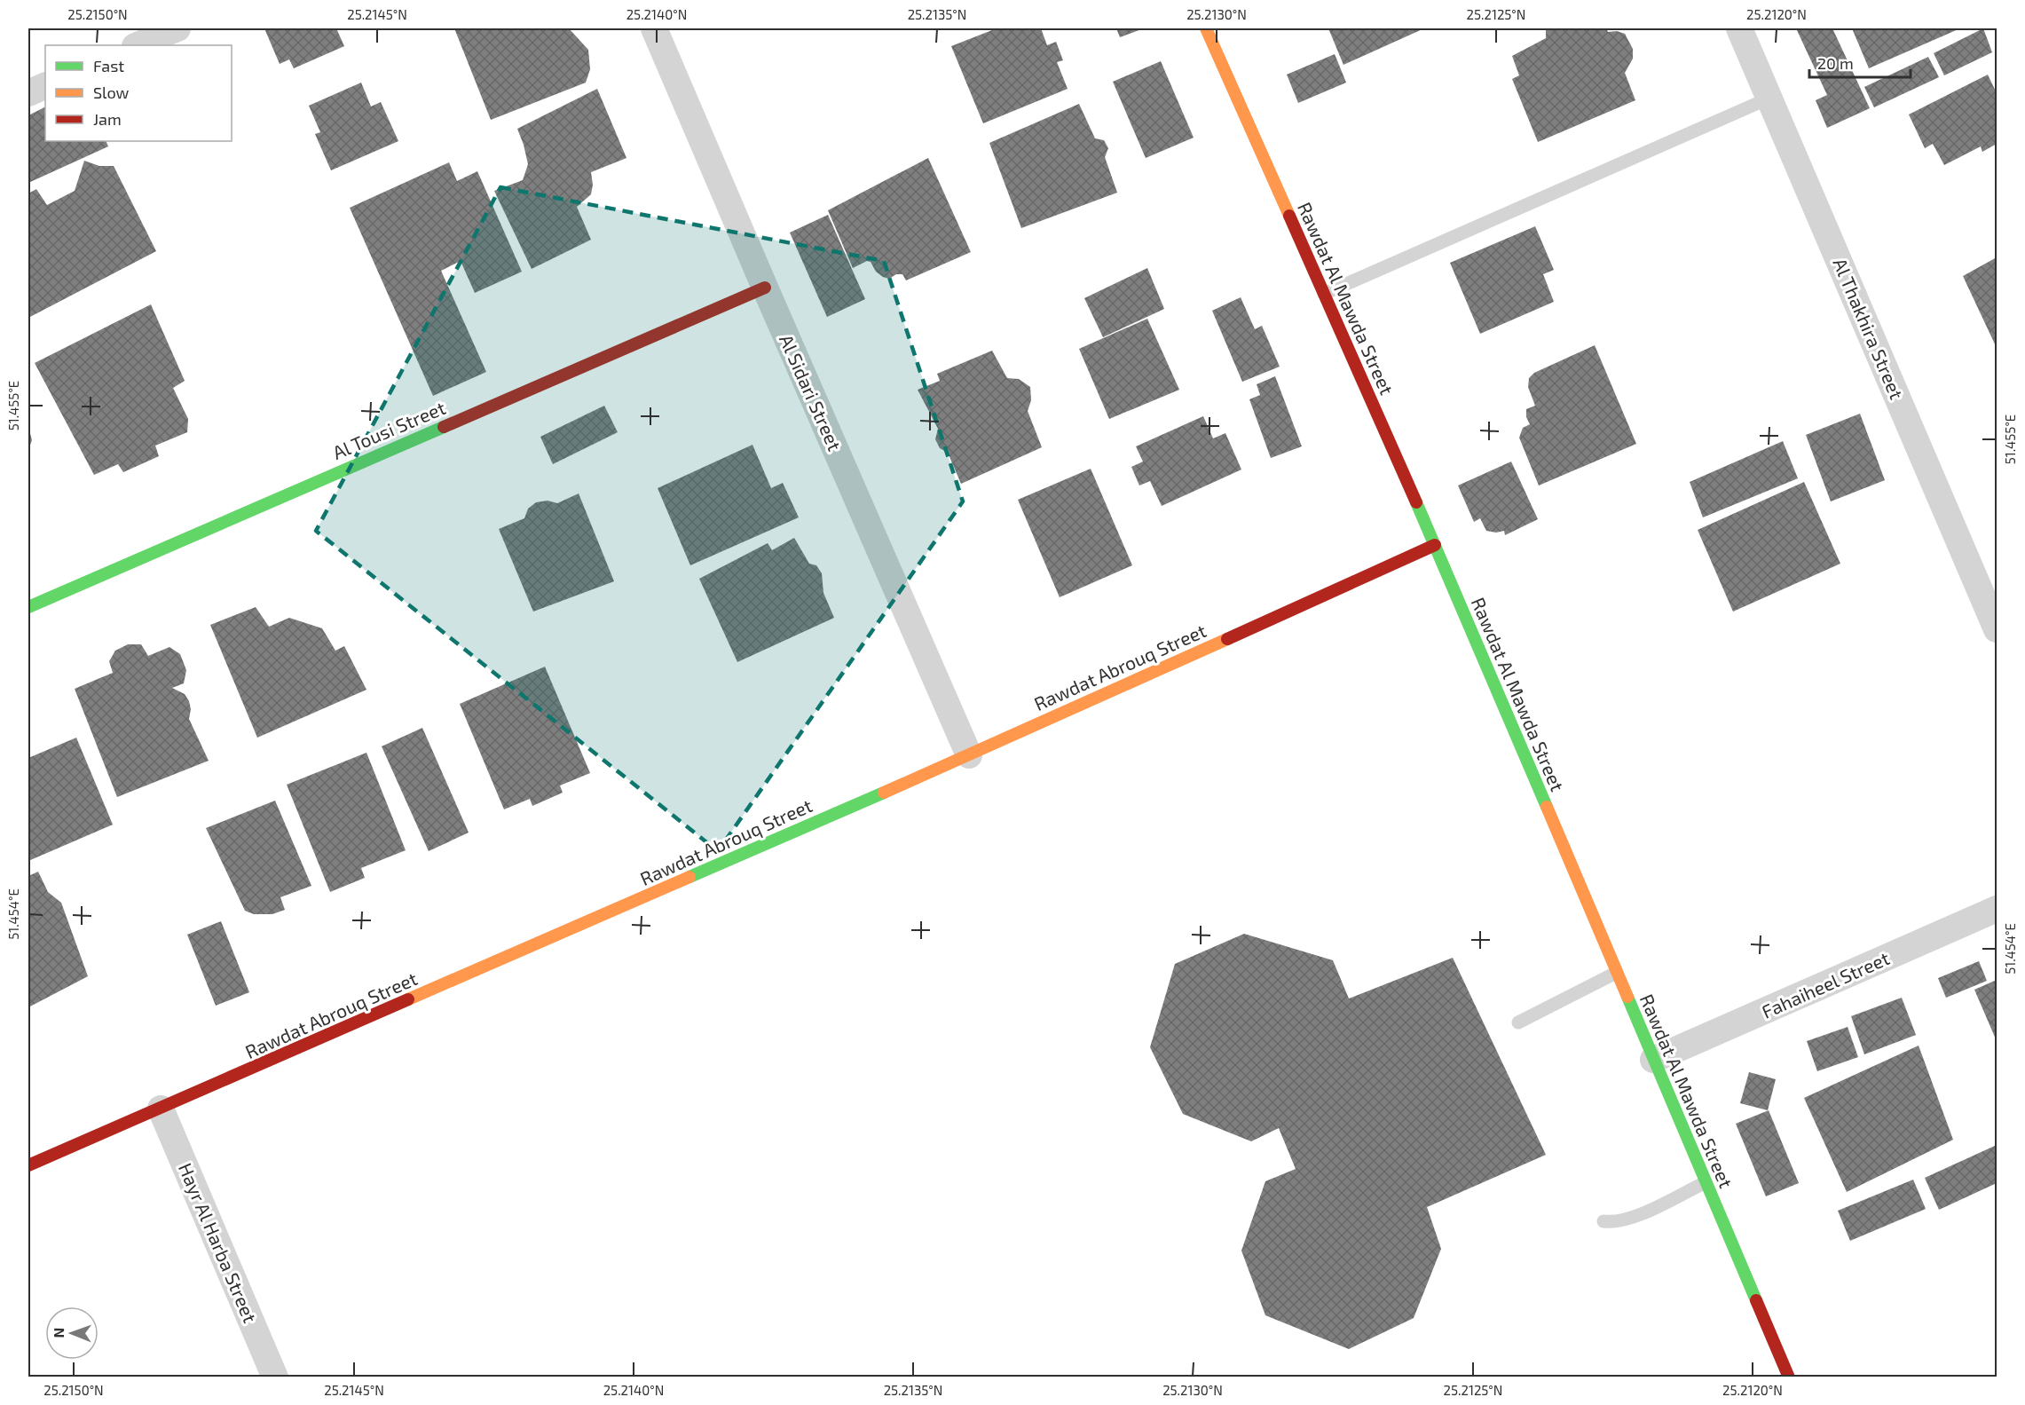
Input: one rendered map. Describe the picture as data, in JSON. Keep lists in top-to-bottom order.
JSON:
{
  "streets": {
    "street": [
      "Rawdat Al Mawda Street",
      "Al Thakhira Street",
      "Al Sidari Street",
      "Al Tousi Street",
      "Rawdat Abrouq Street",
      "Fahaiheel Street",
      "Hayr Al Harba Street"
    ]
  },
  "crossings": [
    ["Rawdat Al Mawda Street", "Rawdat Abrouq Street"],
    ["Rawdat Al Mawda Street", "Fahaiheel Street"],
    ["Al Sidari Street", "Al Tousi Street"],
    ["Al Sidari Street", "Rawdat Abrouq Street"],
    ["Rawdat Abrouq Street", "Hayr Al Harba Street"]
  ],
  "legend": ["Fast", "Slow", "Jam"],
  "scale_bar": "20 m",
  "north": "left",
  "coordinates": [
    "25.2150°N",
    "25.2145°N",
    "25.2140°N",
    "25.2135°N",
    "25.2130°N",
    "25.2125°N",
    "25.2120°N",
    "51.455°E",
    "51.454°E"
  ]
}
